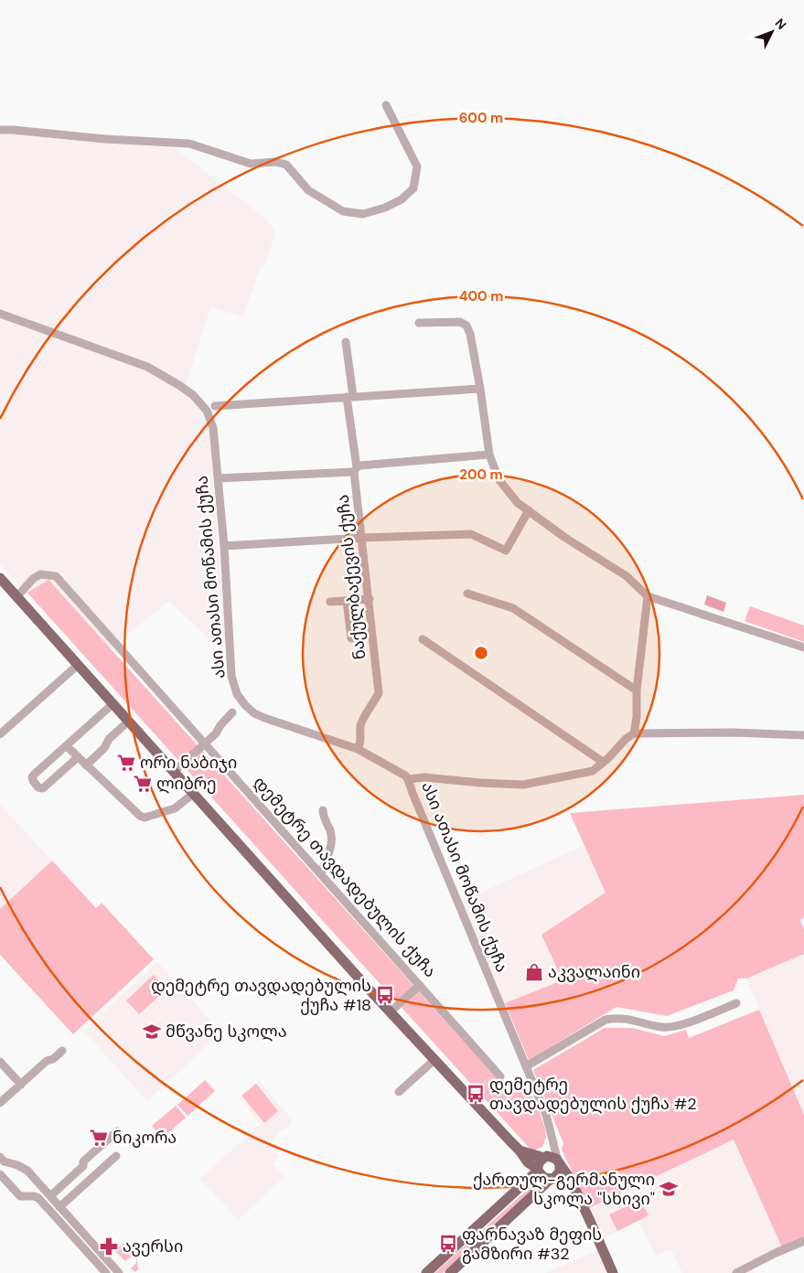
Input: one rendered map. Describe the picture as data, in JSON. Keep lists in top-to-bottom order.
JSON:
{
  "streets": {
    "street": ["ასი ათასი მოწამის ქუჩა", "ნაქულბაქევის ქუჩა", "დემეტრე თავდადებულის ქუჩა"]
  },
  "crossings": [
    ["ასი ათასი მოწამის ქუჩა", "ნაქულბაქევის ქუჩა"]
  ],
  "places": {
    "supermarket": ["ორი ნაბიჯი", "ლიბრე", "ნიკორა"],
    "shop": ["აკვალაინი"],
    "bus stop": ["დემეტრე თავდადებულის ქუჩა #18", "დემეტრე თავდადებულის ქუჩა #2", "ფარნავაზ მეფის გამზირი #32"],
    "school or university": ["მწვანე სკოლა", "ქართულ-გერმანული სკოლა \"სხივი\""],
    "pharmacy": ["ავერსი"]
  },
  "north": "top right",
  "rings": ["600 m", "400 m", "200 m"]
}
